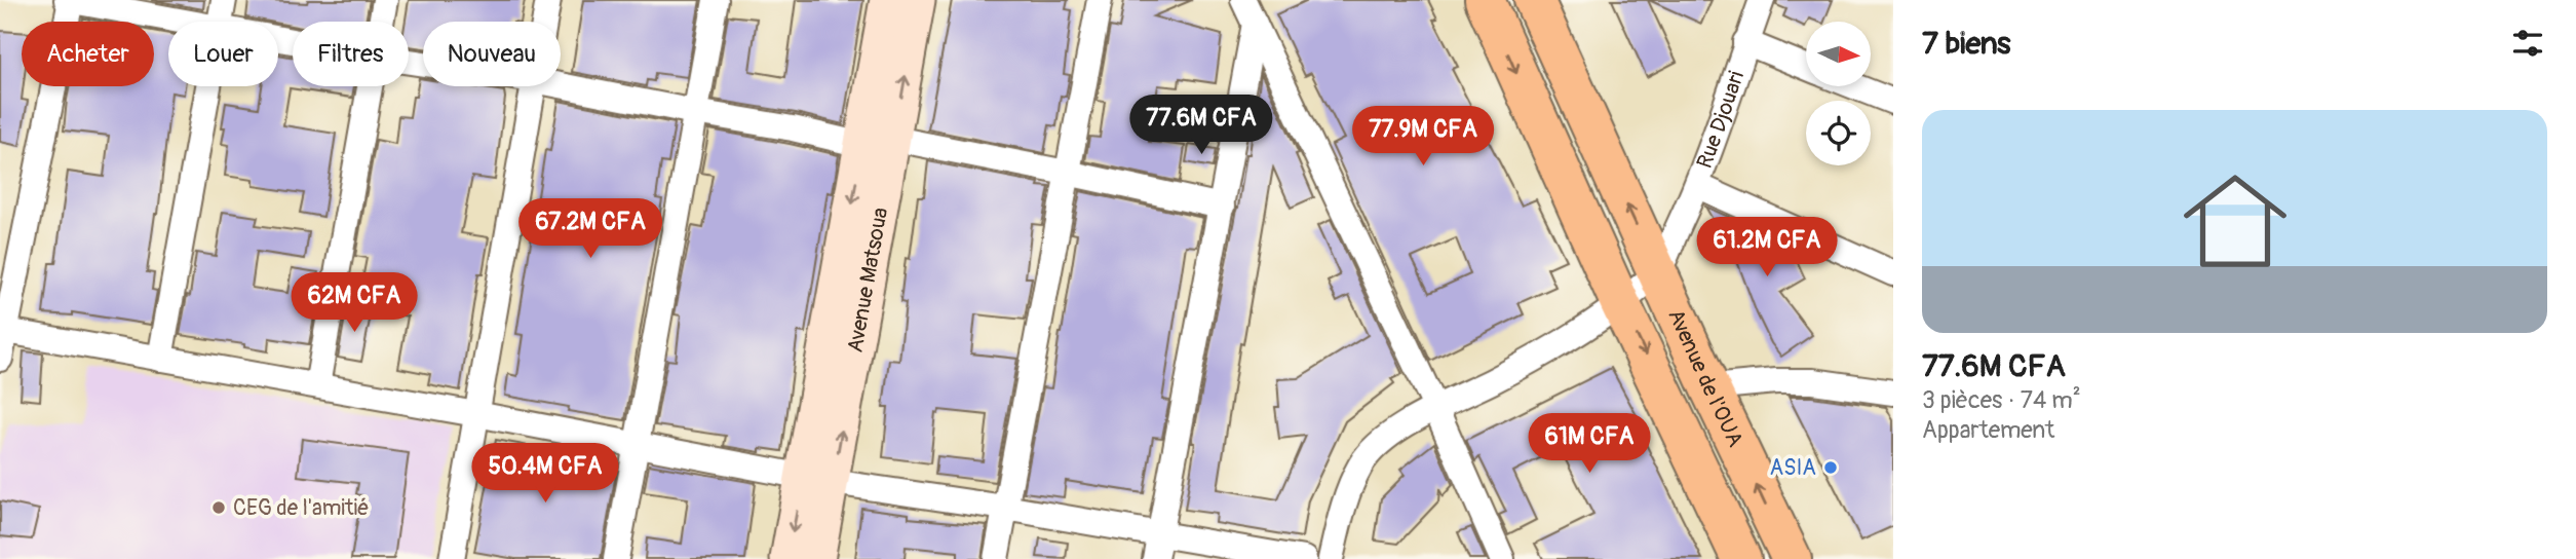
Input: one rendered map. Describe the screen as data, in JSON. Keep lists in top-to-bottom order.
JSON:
{
  "streets": {
    "main road": ["Avenue de l'OUA"],
    "street": ["Rue Djouari", "Avenue Matsoua"]
  },
  "crossings": [
    ["Rue Djouari", "Avenue de l'OUA"]
  ],
  "places": ["ASIA", "CEG de l'amitié"],
  "north": "right",
  "page": {
    "heading": "7 biens",
    "chip": [
      "Acheter",
      "Louer",
      "Filtres",
      "Nouveau"
    ],
    "list": [
      {
        "name": "77.6M CFA",
        "note": "3 pièces · 74 m² · Appartement"
      }
    ],
    "price": [
      "77.6M CFA",
      "77.9M CFA",
      "67.2M CFA",
      "61.2M CFA",
      "62M CFA",
      "61M CFA",
      "50.4M CFA"
    ]
  }
}
